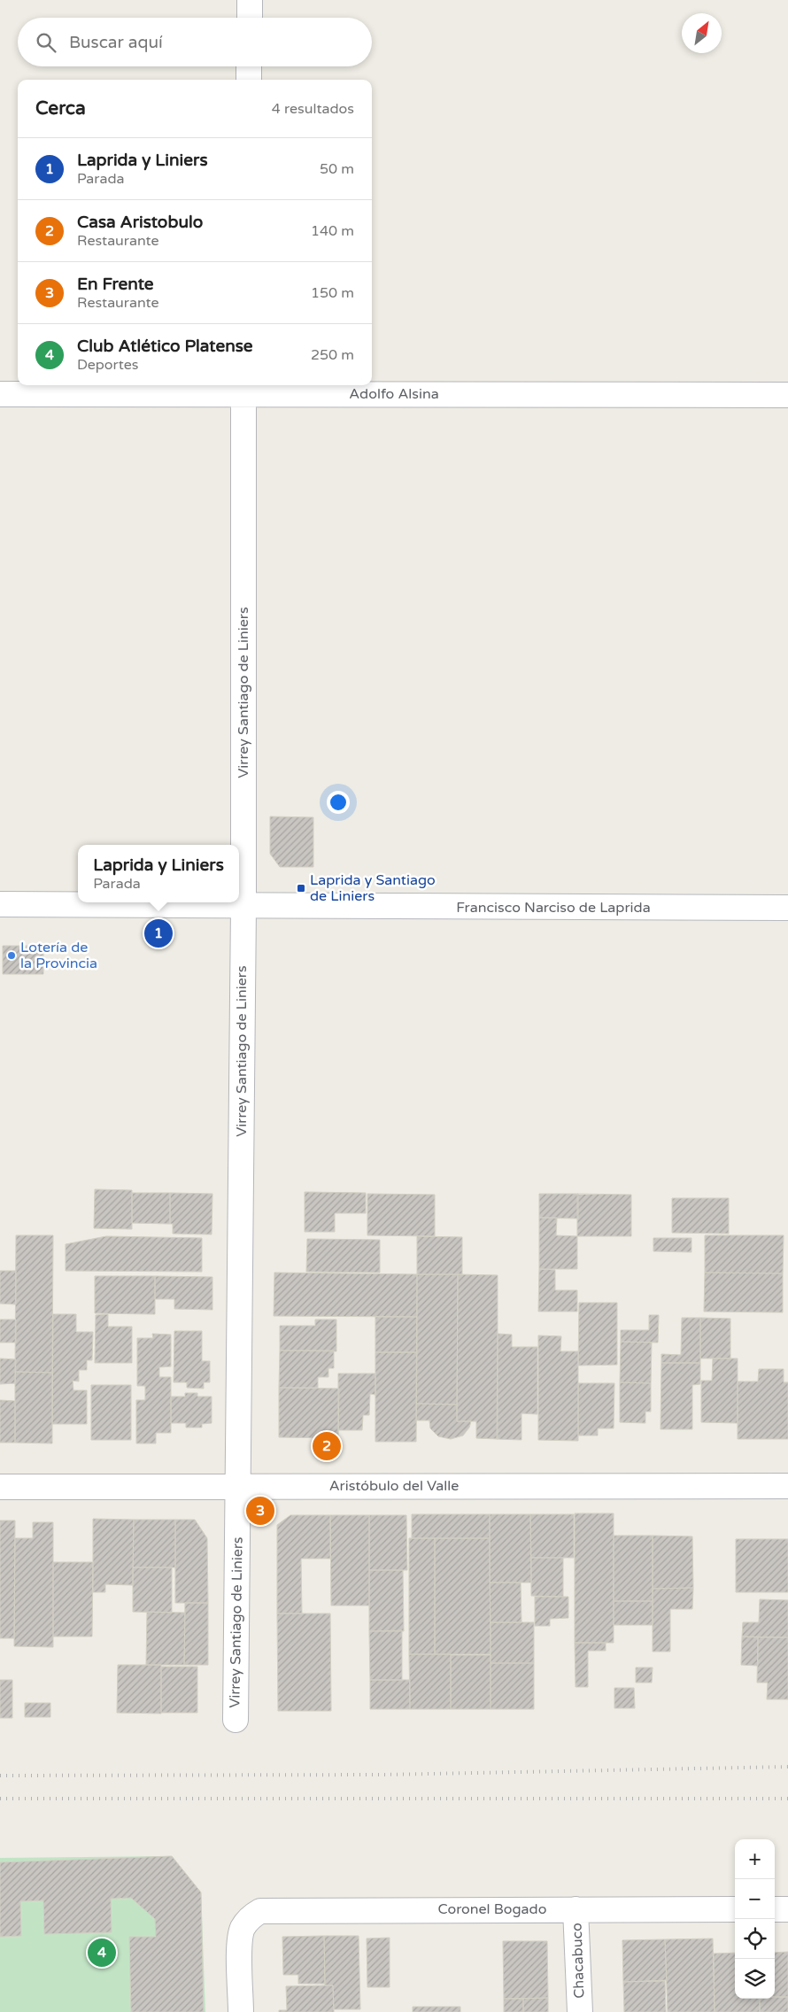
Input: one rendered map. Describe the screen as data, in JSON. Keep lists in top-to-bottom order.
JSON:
{
  "streets": {
    "street": [
      "Adolfo Alsina",
      "Virrey Santiago de Liniers",
      "Francisco Narciso de Laprida",
      "Aristóbulo del Valle",
      "Coronel Bogado",
      "Chacabuco"
    ]
  },
  "crossings": [
    ["Adolfo Alsina", "Virrey Santiago de Liniers"],
    ["Virrey Santiago de Liniers", "Francisco Narciso de Laprida"],
    ["Virrey Santiago de Liniers", "Aristóbulo del Valle"],
    ["Coronel Bogado", "Chacabuco"]
  ],
  "places": {
    "transit": ["Laprida y Santiago de Liniers"],
    "other": ["Lotería de la Provincia"]
  },
  "north": "top right",
  "page": {
    "search": "Buscar aquí",
    "heading": ["Cerca", "4 resultados"],
    "list": [
      {
        "mark": "1",
        "name": "Laprida y Liniers",
        "note": "Parada",
        "value": "50 m"
      },
      {
        "mark": "2",
        "name": "Casa Aristobulo",
        "note": "Restaurante",
        "value": "140 m"
      },
      {
        "mark": "3",
        "name": "En Frente",
        "note": "Restaurante",
        "value": "150 m"
      },
      {
        "mark": "4",
        "name": "Club Atlético Platense",
        "note": "Deportes",
        "value": "250 m"
      }
    ],
    "popup": ["Laprida y Liniers", "Parada"],
    "pins": [
      "1",
      "2",
      "3",
      "4"
    ],
    "map_buttons": ["+", "−"]
  }
}
